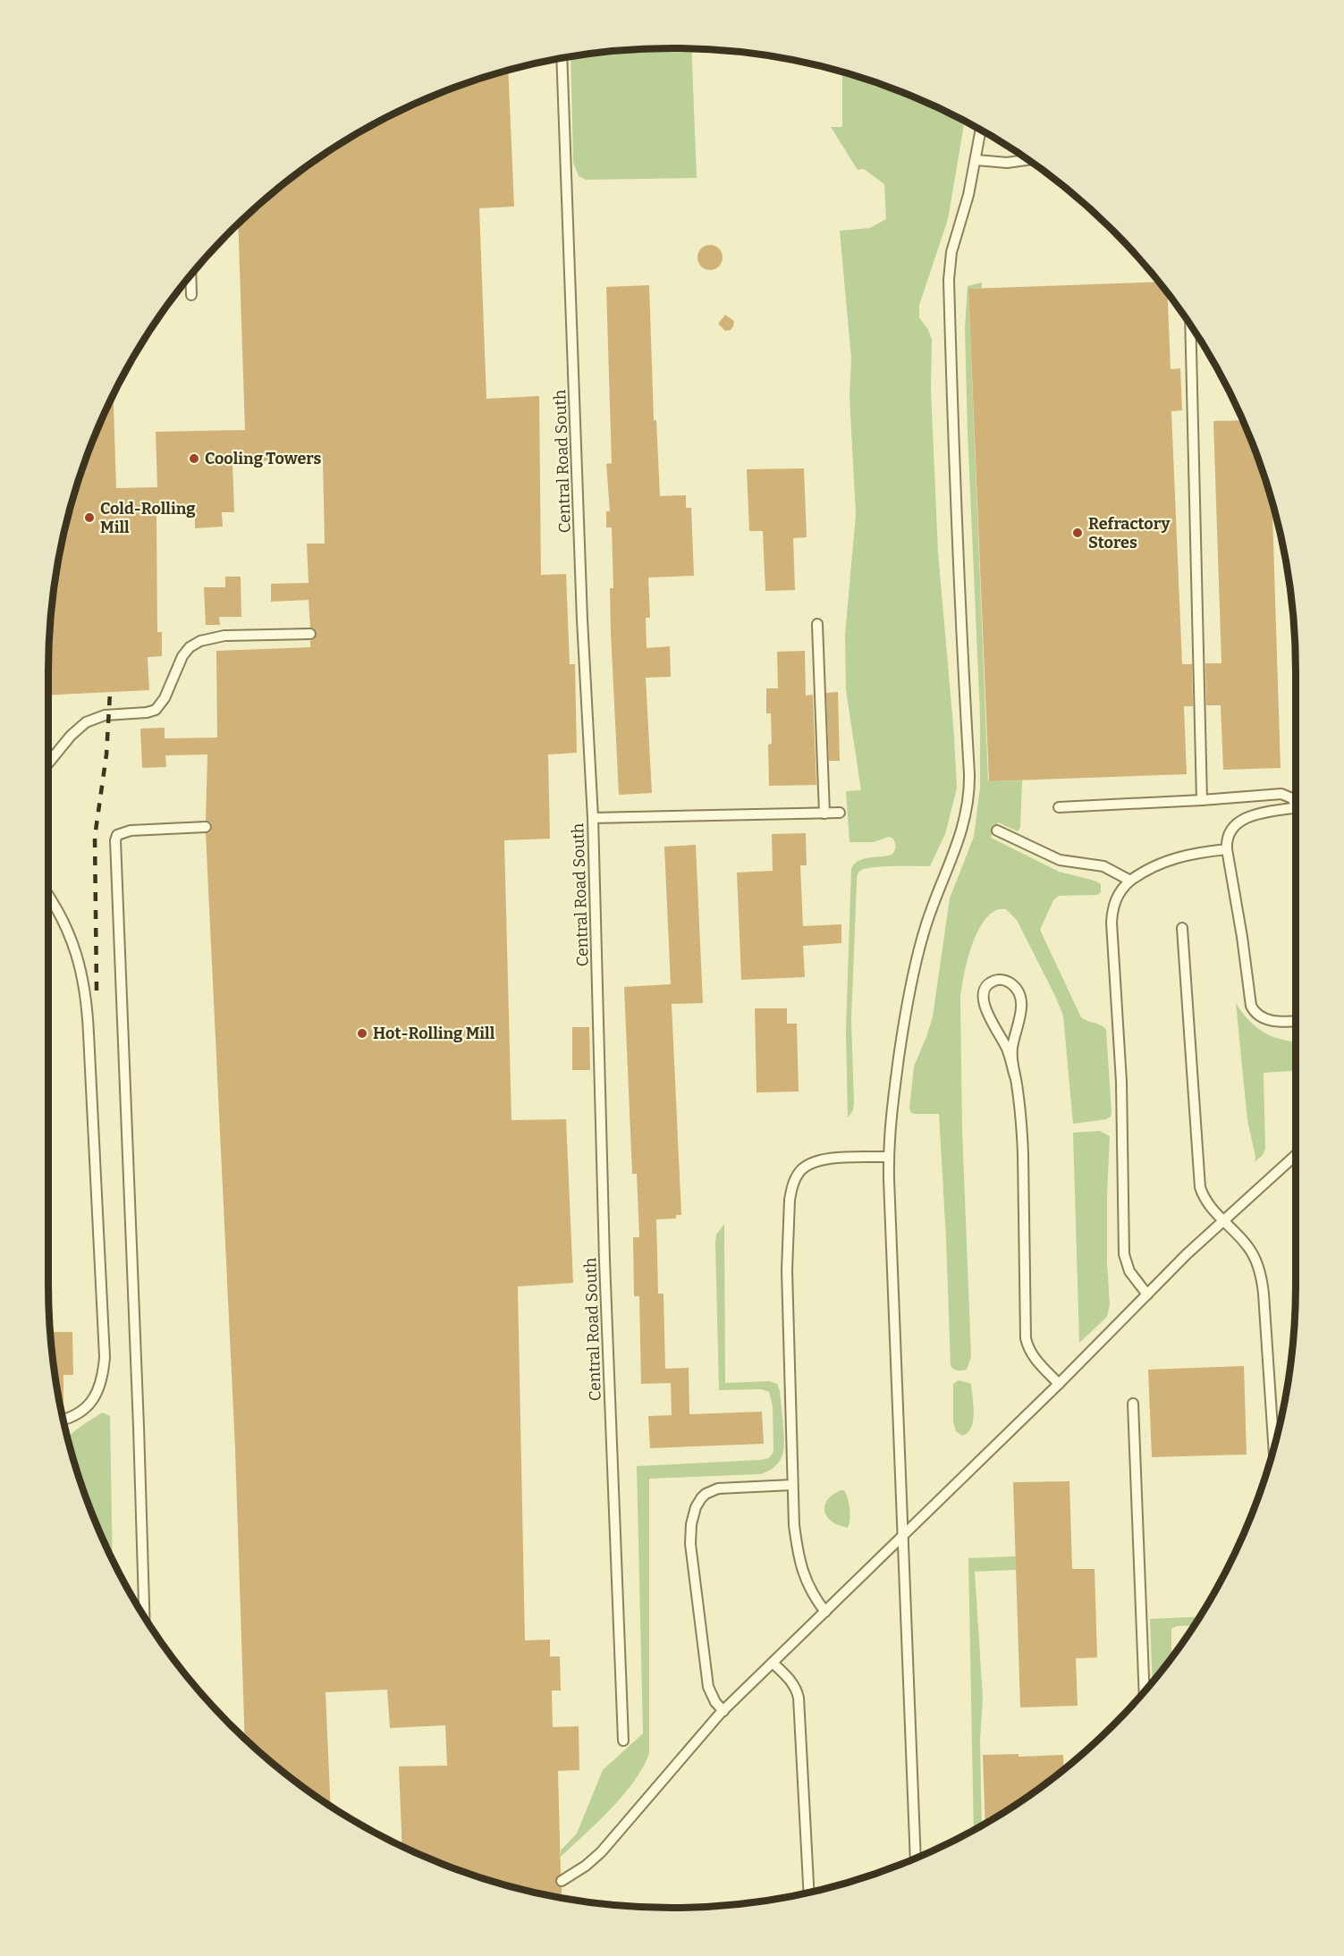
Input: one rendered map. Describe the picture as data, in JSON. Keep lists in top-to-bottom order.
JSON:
{
  "streets": {
    "lane": ["Central Road South"]
  },
  "places": [
    "Cooling Towers",
    "Cold-Rolling Mill",
    "Refractory Stores",
    "Hot-Rolling Mill"
  ]
}
